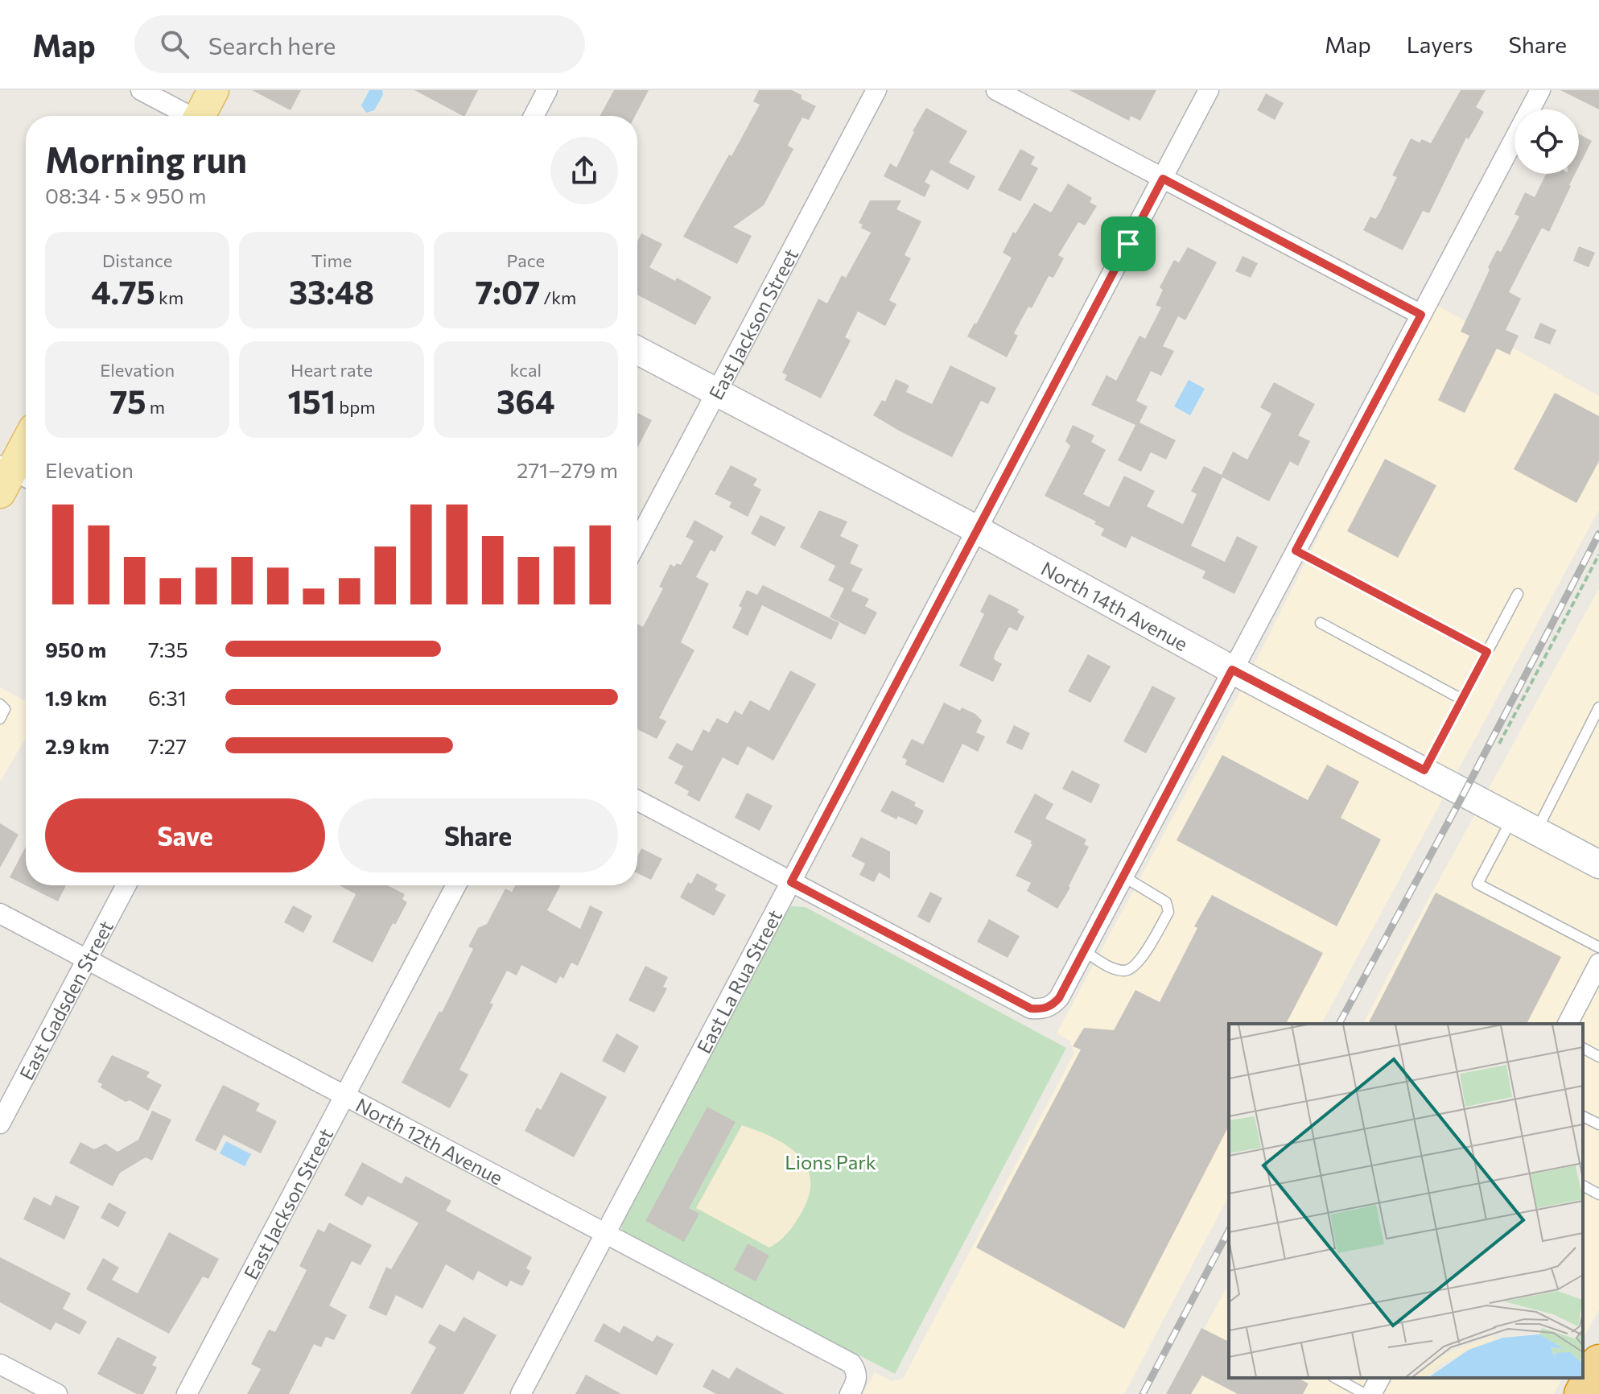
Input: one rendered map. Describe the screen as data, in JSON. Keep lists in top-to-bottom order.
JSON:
{
  "streets": {
    "street": [
      "East Jackson Street",
      "North 14th Avenue",
      "East La Rua Street",
      "East Gadsden Street",
      "North 12th Avenue"
    ]
  },
  "crossings": [
    ["East Jackson Street", "North 14th Avenue"],
    ["East Jackson Street", "North 12th Avenue"],
    ["North 14th Avenue", "East La Rua Street"],
    ["East La Rua Street", "North 12th Avenue"],
    ["East Gadsden Street", "North 12th Avenue"]
  ],
  "parks": ["Lions Park"],
  "page": {
    "header": "Map",
    "search": "Search here",
    "nav": ["Map", "Layers", "Share"],
    "heading": ["Morning run", "08:34 · 5 × 950 m"],
    "stats": [
      ["Distance", "4.75 km"],
      ["Time", "33:48"],
      ["Pace", "7:07 /km"],
      ["Elevation", "75 m"],
      ["Heart rate", "151 bpm"],
      ["kcal", "364"]
    ],
    "chart": ["Elevation", "271–279 m"],
    "list": [
      {
        "name": "950 m",
        "note": "7:35"
      },
      {
        "name": "1.9 km",
        "note": "6:31"
      },
      {
        "name": "2.9 km",
        "note": "7:27"
      }
    ],
    "buttons": ["Save", "Share"]
  }
}
